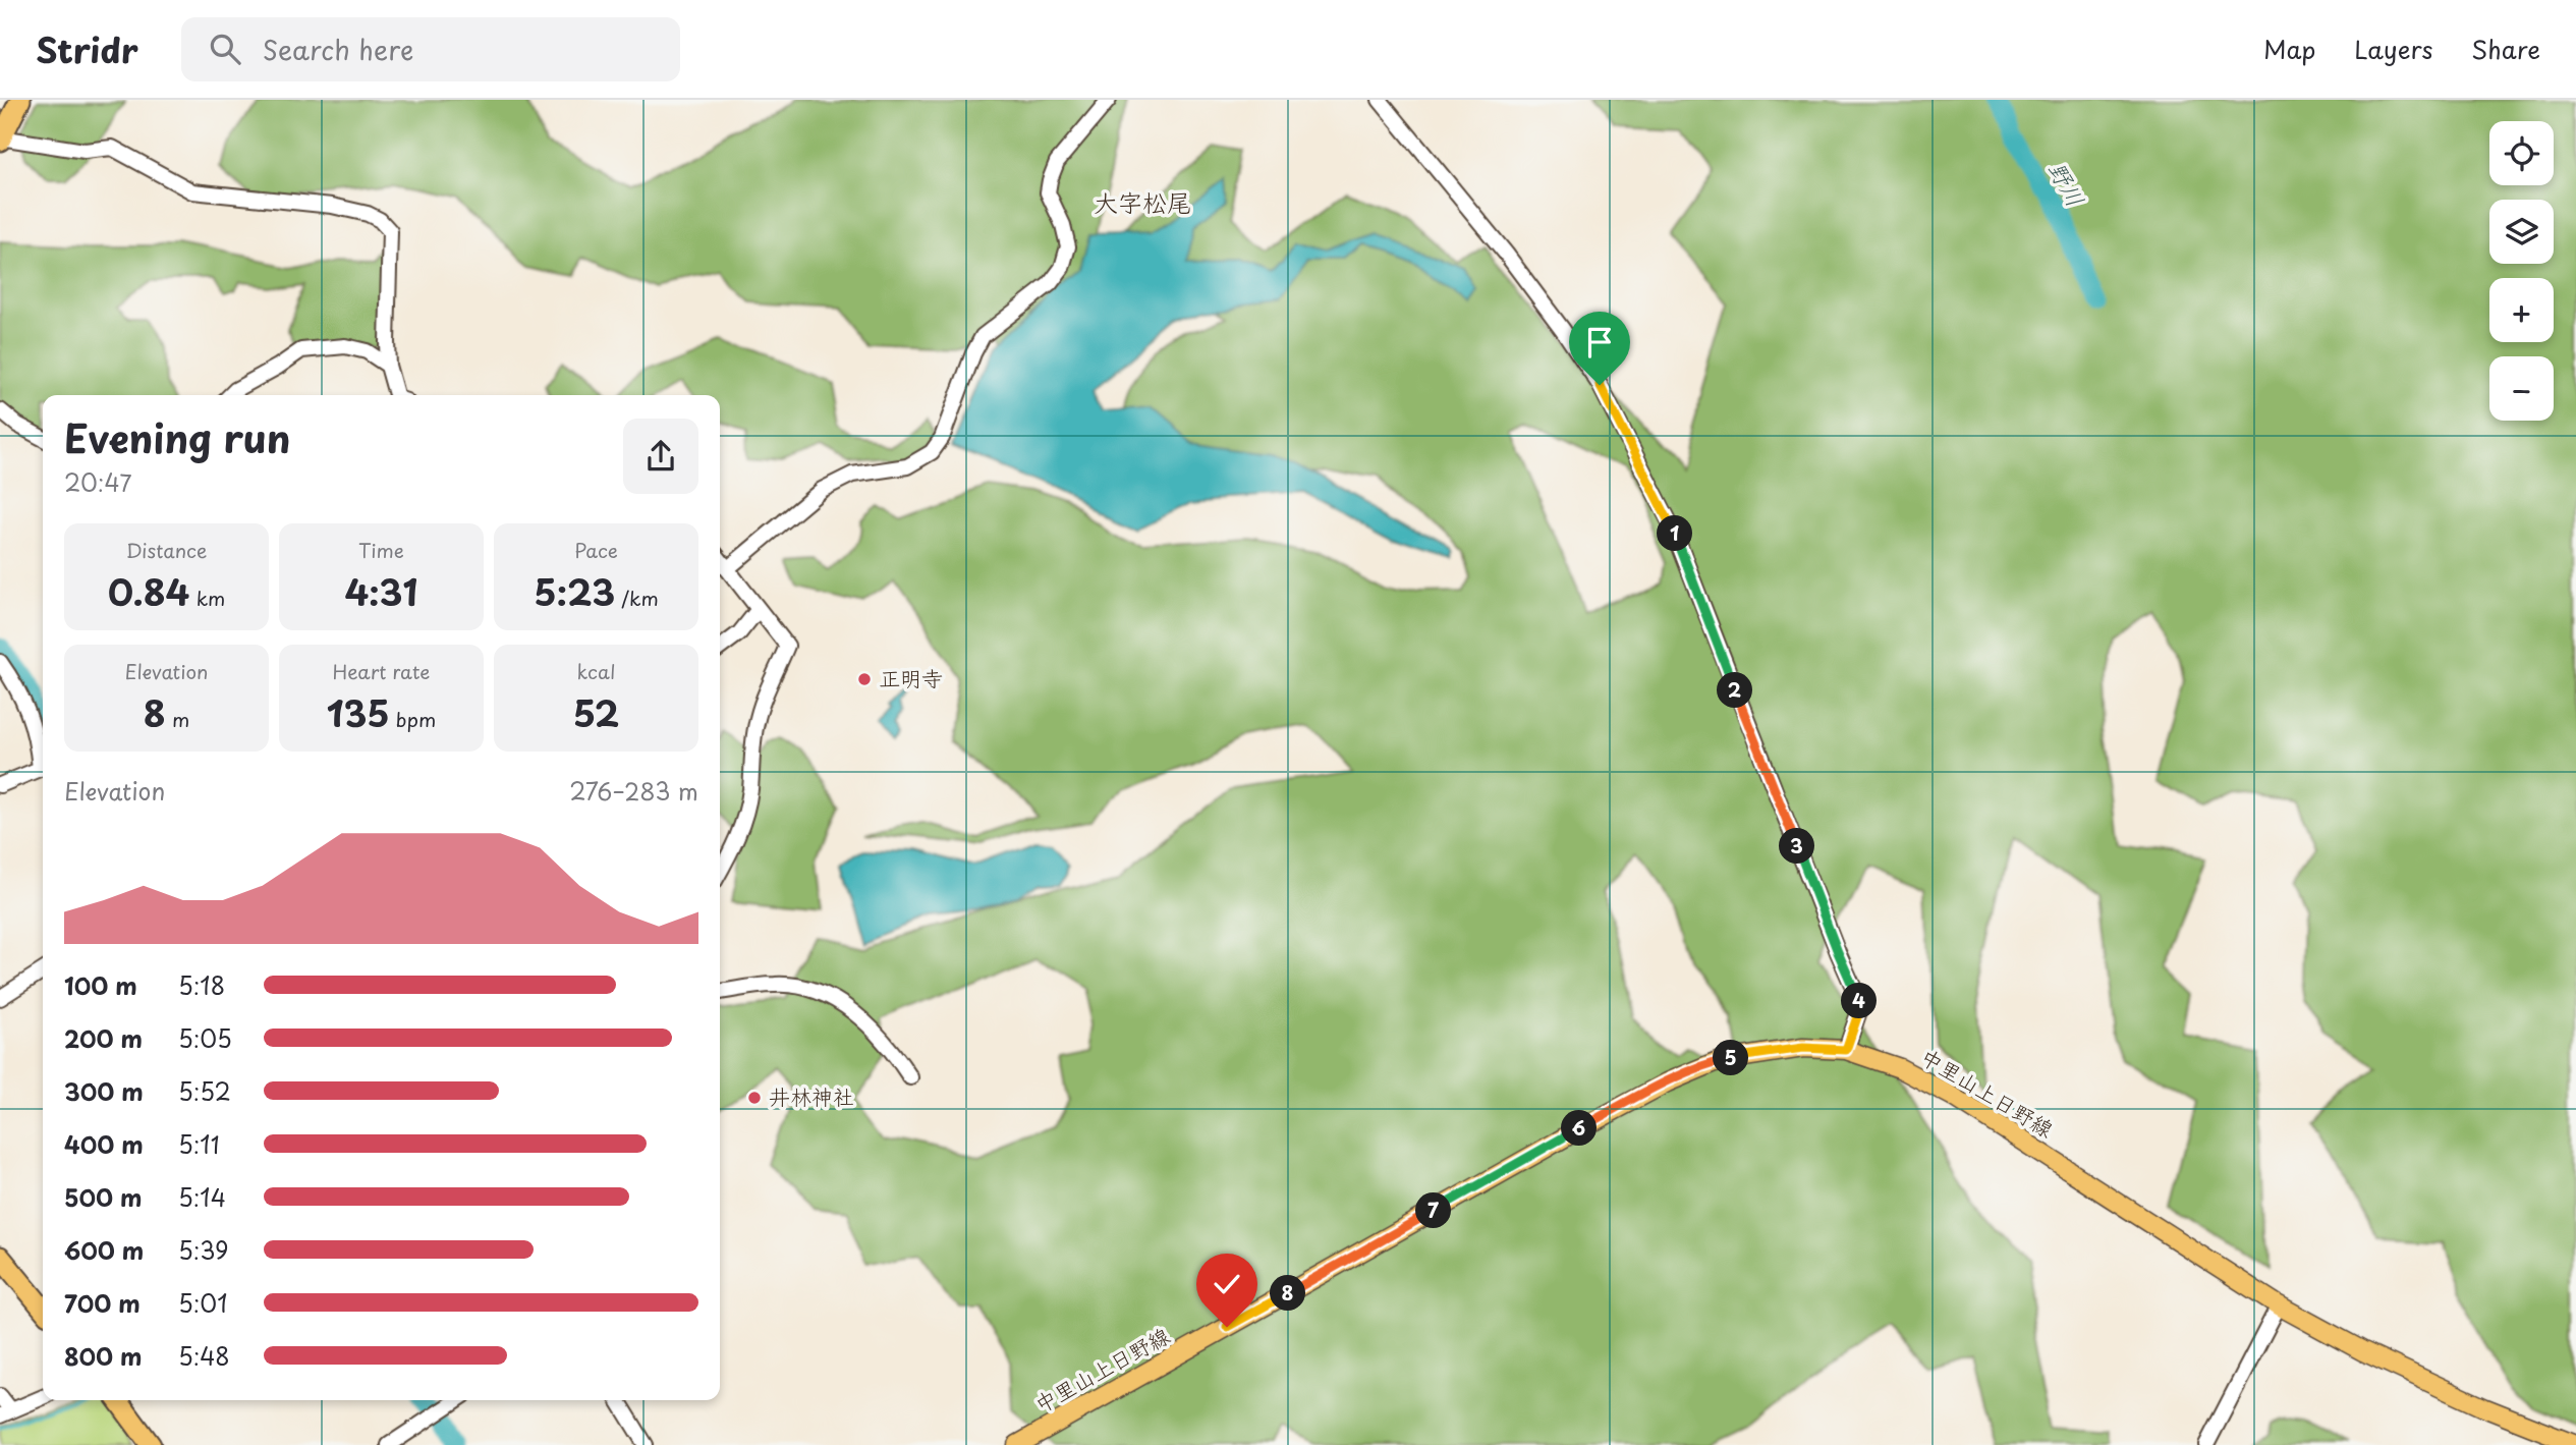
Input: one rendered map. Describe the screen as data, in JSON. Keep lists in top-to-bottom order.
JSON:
{
  "streets": {
    "main road": ["中里山上日野線"]
  },
  "districts": ["大字松尾"],
  "water": ["野川"],
  "places": ["正明寺", "井林神社"],
  "page": {
    "header": "Stridr",
    "search": "Search here",
    "nav": ["Map", "Layers", "Share"],
    "map_buttons": ["+", "−"],
    "heading": ["Evening run", "20:47"],
    "pins": [
      "1",
      "2",
      "3",
      "4",
      "5",
      "6",
      "7",
      "8"
    ],
    "stats": [
      ["Distance", "0.84 km"],
      ["Time", "4:31"],
      ["Pace", "5:23 /km"],
      ["Elevation", "8 m"],
      ["Heart rate", "135 bpm"],
      ["kcal", "52"]
    ],
    "chart": ["Elevation", "276–283 m"],
    "list": [
      {
        "name": "100 m",
        "note": "5:18"
      },
      {
        "name": "200 m",
        "note": "5:05"
      },
      {
        "name": "300 m",
        "note": "5:52"
      },
      {
        "name": "400 m",
        "note": "5:11"
      },
      {
        "name": "500 m",
        "note": "5:14"
      },
      {
        "name": "600 m",
        "note": "5:39"
      },
      {
        "name": "700 m",
        "note": "5:01"
      },
      {
        "name": "800 m",
        "note": "5:48"
      }
    ]
  }
}
